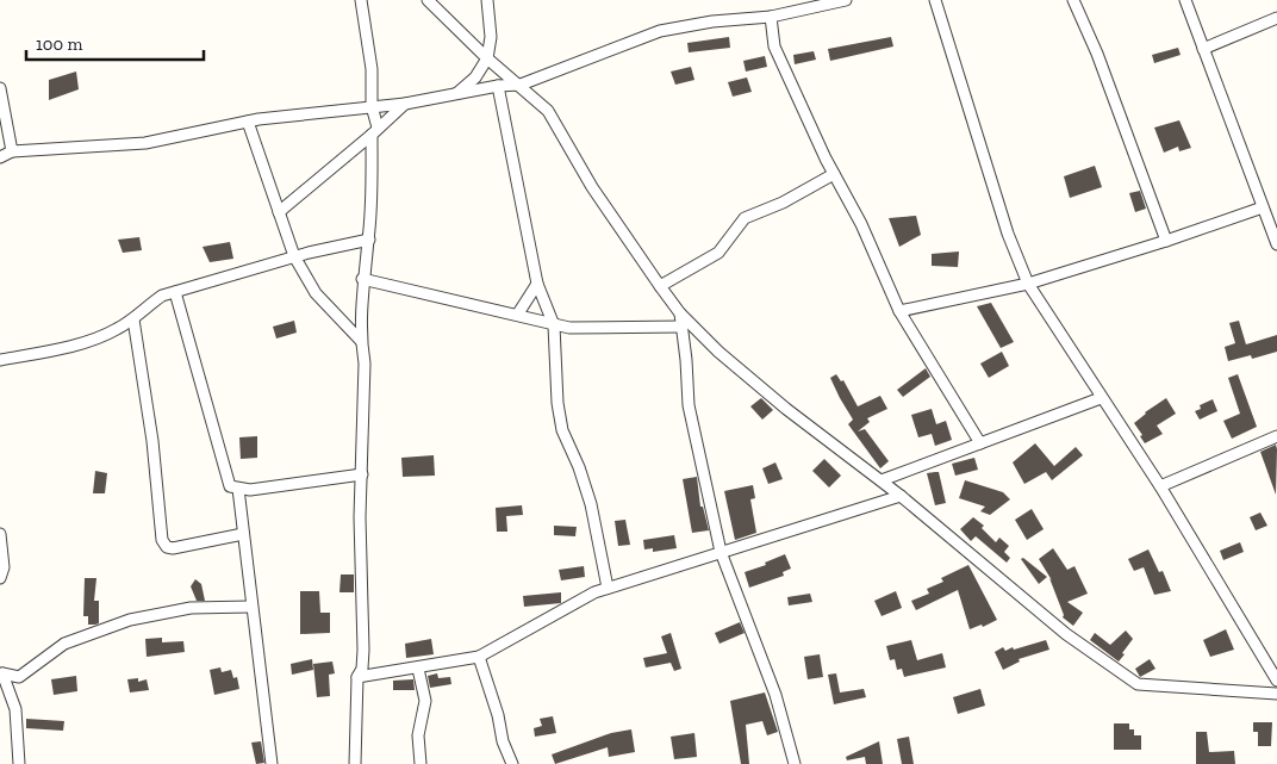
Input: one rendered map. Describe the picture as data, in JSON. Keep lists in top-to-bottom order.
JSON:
{
  "scale_bar": "100 m"
}
